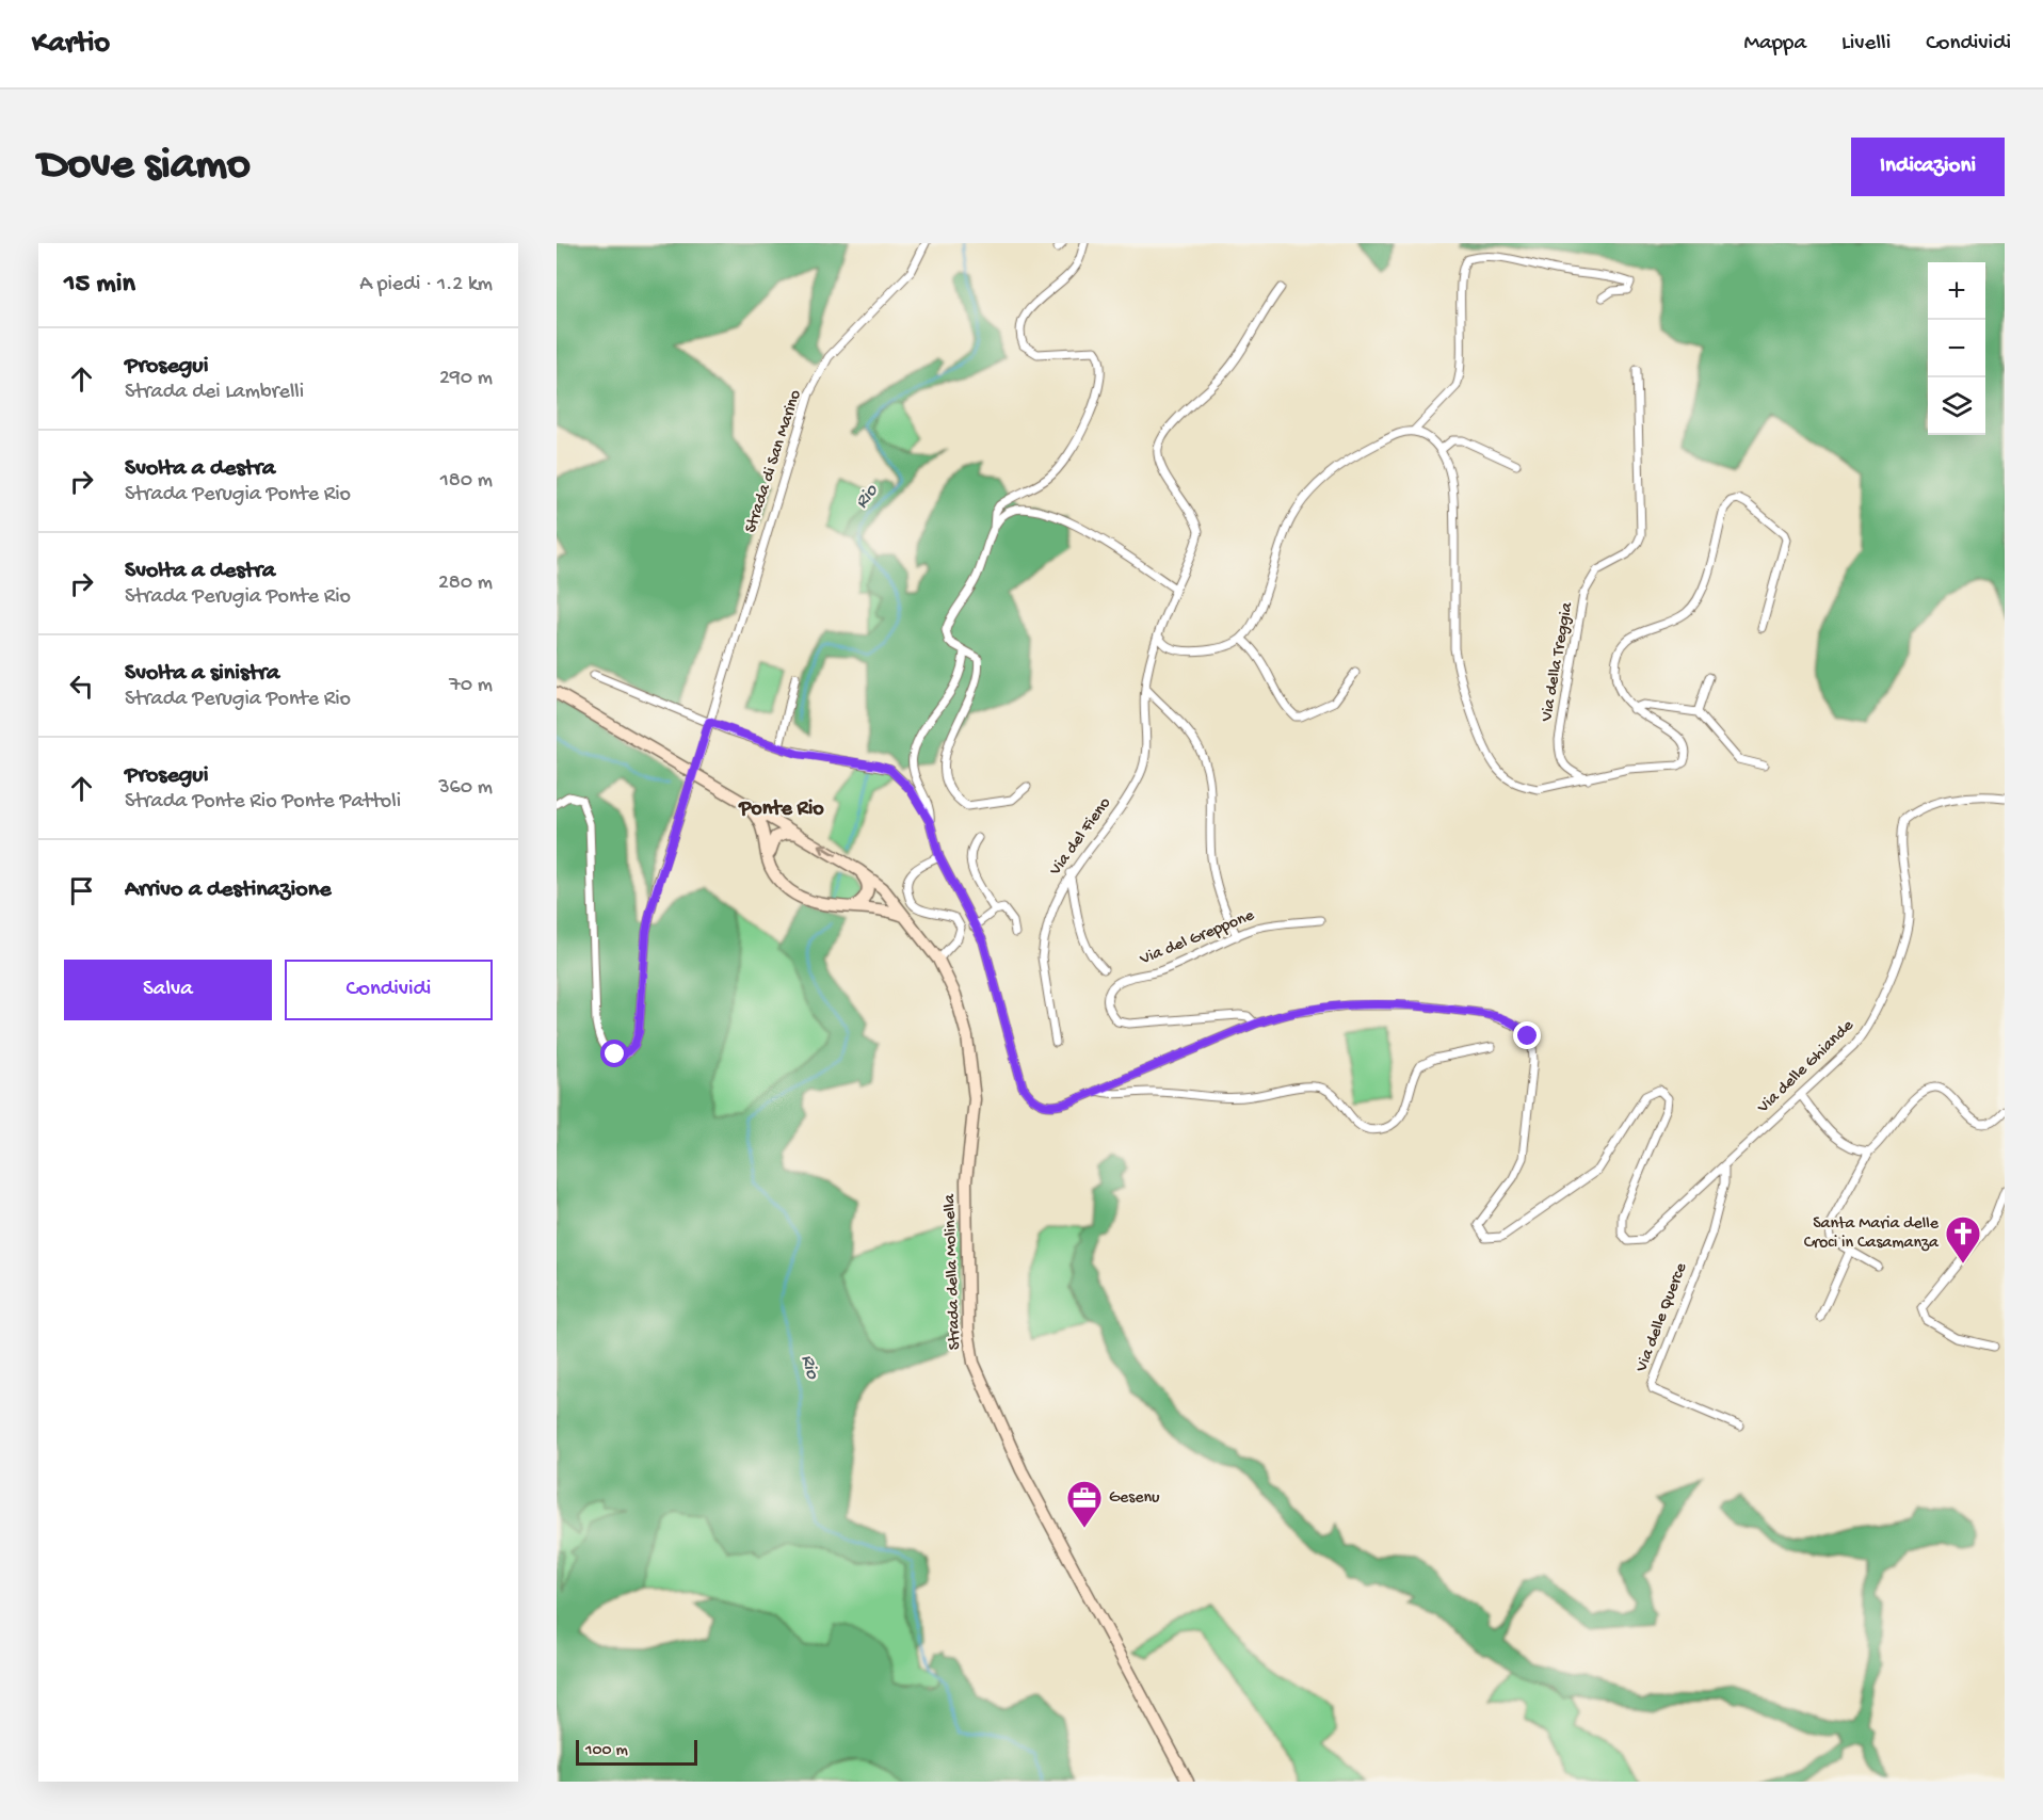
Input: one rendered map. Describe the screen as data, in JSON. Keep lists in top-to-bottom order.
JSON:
{
  "streets": {
    "main road": ["Strada della Molinella"],
    "street": [
      "Strada di San Marino",
      "Via della Treggia",
      "Via del Fieno",
      "Via del Greppone",
      "Via delle Ghiande",
      "Via delle Querce"
    ]
  },
  "crossings": [
    ["Strada di San Marino", "Strada della Molinella"],
    ["Via del Greppone", "Via delle Ghiande"],
    ["Via delle Ghiande", "Via delle Querce"]
  ],
  "districts": ["Ponte Rio"],
  "water": ["Rio"],
  "places": {
    "church": ["Santa Maria delle Croci in Casamanza"],
    "office": ["Gesenu"]
  },
  "scale_bar": "100 m",
  "page": {
    "header": "Kartio",
    "nav": ["Mappa", "Livelli", "Condividi"],
    "buttons": [
      "Indicazioni",
      ["Salva", "Condividi"]
    ],
    "title": "Dove siamo",
    "heading": ["15 min", "A piedi · 1.2 km"],
    "map_buttons": ["+", "−"],
    "list": [
      ["Prosegui", "Strada dei Lambrelli", "290 m"],
      ["Svolta a destra", "Strada Perugia Ponte Rio", "180 m"],
      ["Svolta a destra", "Strada Perugia Ponte Rio", "280 m"],
      ["Svolta a sinistra", "Strada Perugia Ponte Rio", "70 m"],
      ["Prosegui", "Strada Ponte Rio Ponte Pattoli", "360 m"],
      "Arrivo a destinazione"
    ],
    "scale": "100 m"
  }
}
